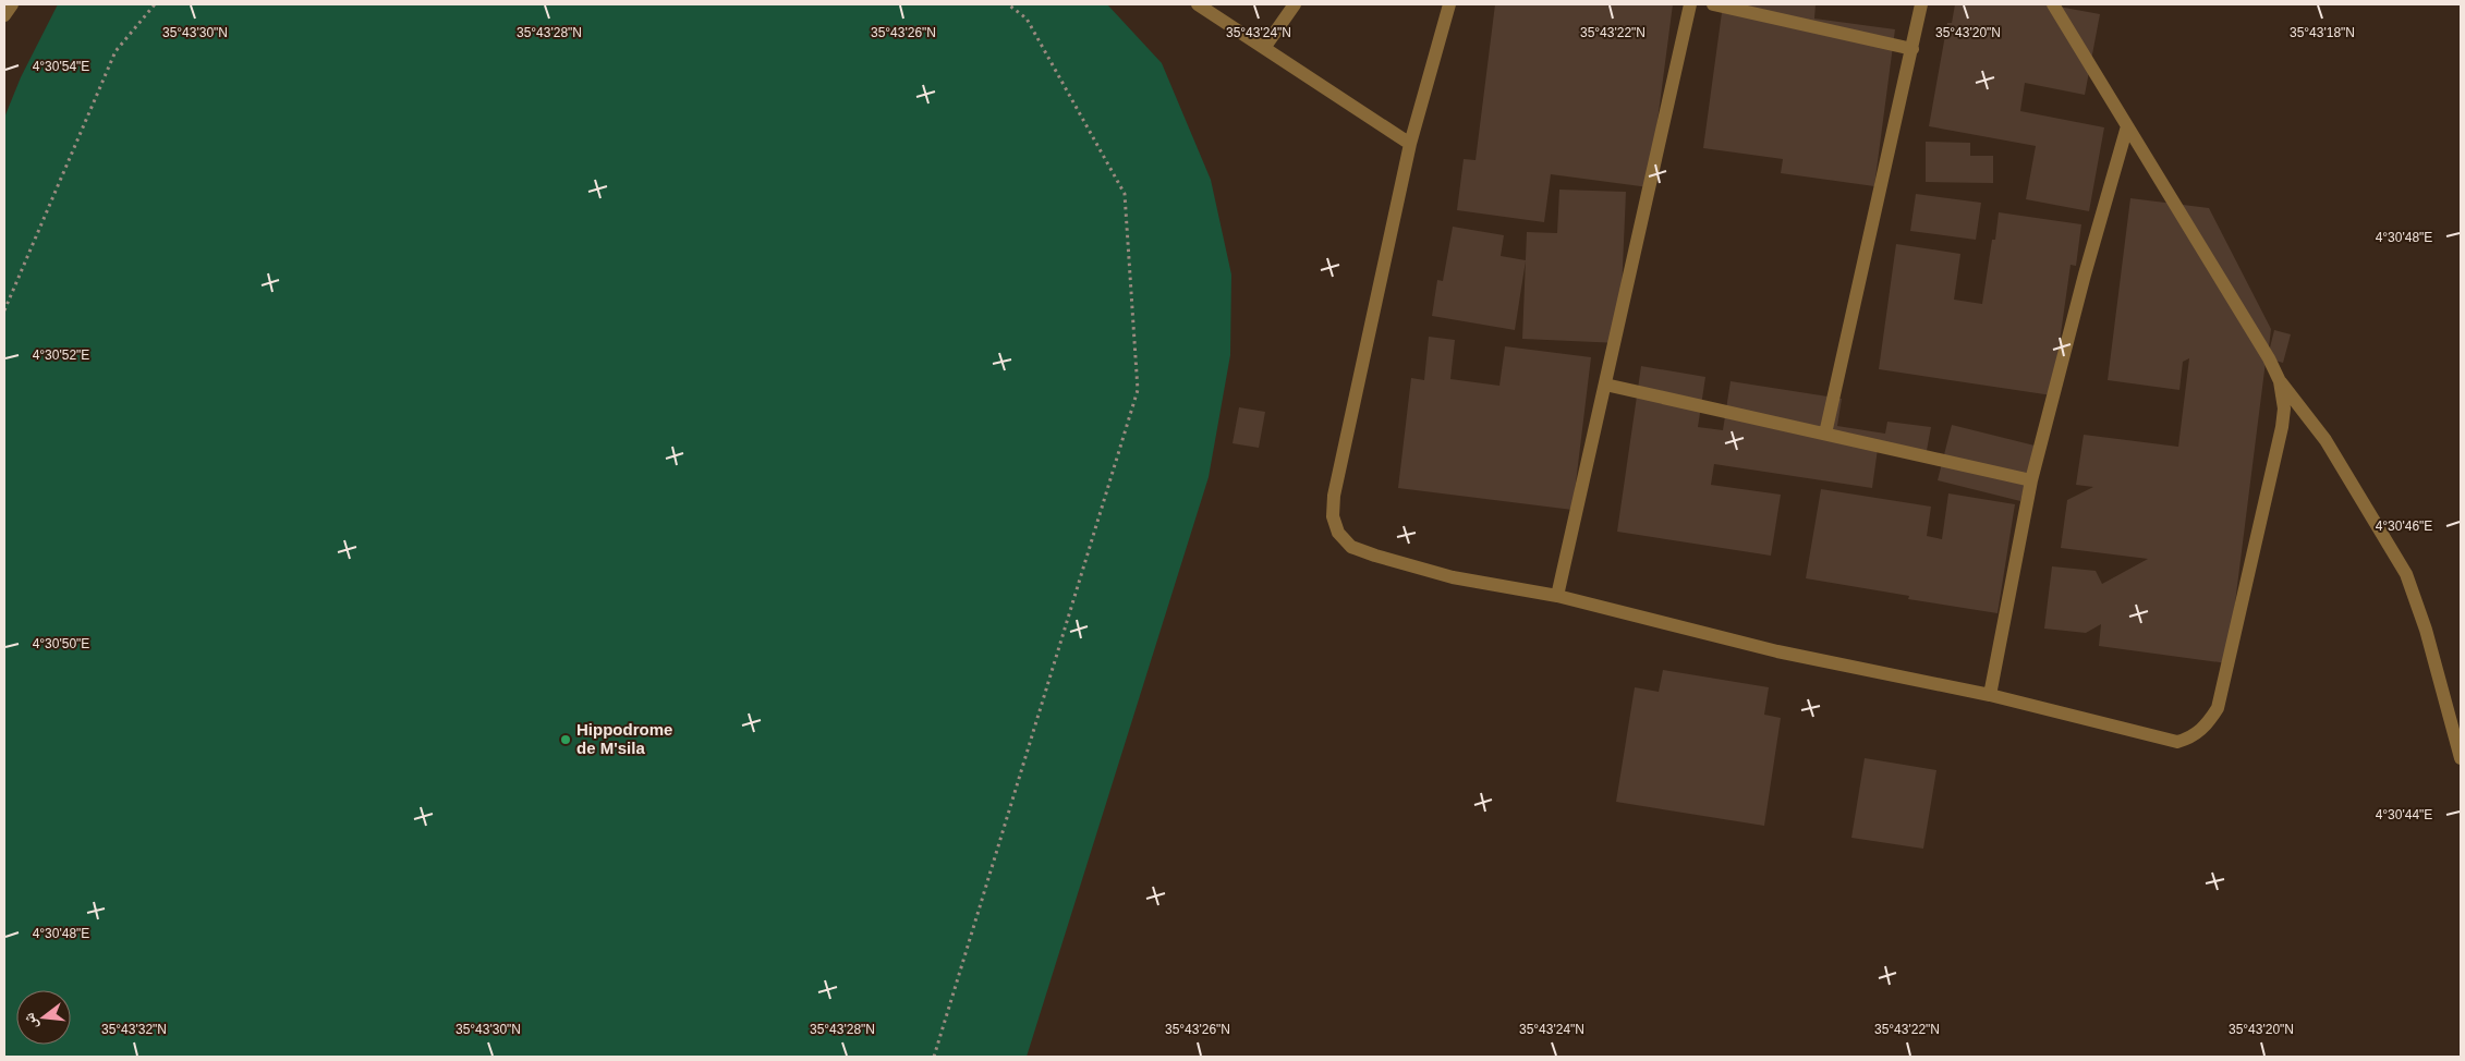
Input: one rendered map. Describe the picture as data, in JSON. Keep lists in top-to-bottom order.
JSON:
{
  "places": ["Hippodrome de M'sila"],
  "north": "left",
  "coordinates": [
    "35°43'30\"N",
    "35°43'28\"N",
    "35°43'26\"N",
    "35°43'24\"N",
    "35°43'22\"N",
    "35°43'20\"N",
    "35°43'18\"N",
    "4°30'54\"E",
    "4°30'48\"E",
    "4°30'52\"E",
    "4°30'46\"E",
    "4°30'50\"E",
    "4°30'44\"E",
    "35°43'32\"N"
  ]
}
